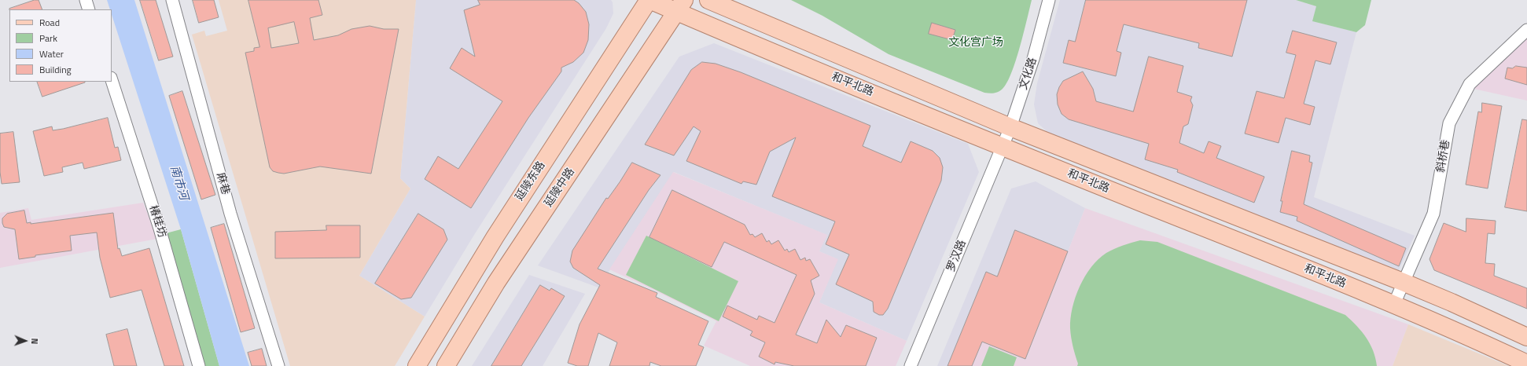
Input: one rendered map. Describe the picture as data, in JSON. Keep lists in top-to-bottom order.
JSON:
{
  "streets": {
    "main road": ["和平北路", "延陵东路", "延陵中路"],
    "street": [
      "文化路",
      "斜桥巷",
      "麻巷",
      "椿桂坊",
      "罗汉路"
    ]
  },
  "crossings": [
    ["文化路", "和平北路"],
    ["文化路", "罗汉路"],
    ["和平北路", "斜桥巷"],
    ["和平北路", "延陵东路"],
    ["和平北路", "延陵中路"],
    ["和平北路", "罗汉路"]
  ],
  "water": ["南市河"],
  "parks": ["文化宫广场"],
  "legend": [
    "Road",
    "Park",
    "Water",
    "Building"
  ],
  "north": "right"
}
